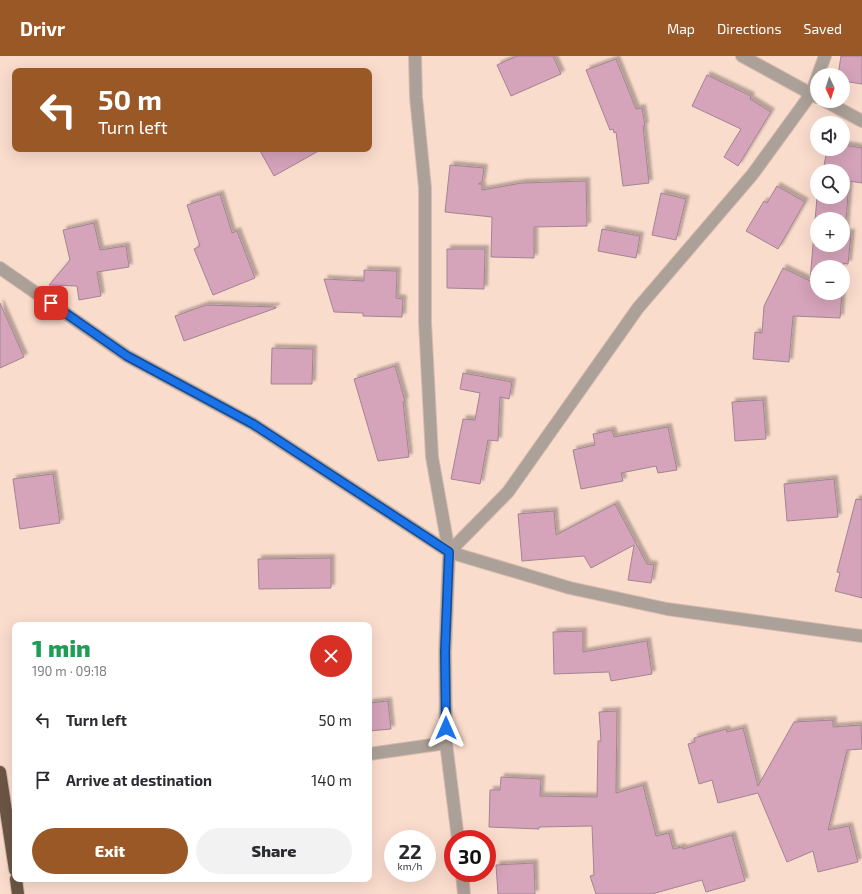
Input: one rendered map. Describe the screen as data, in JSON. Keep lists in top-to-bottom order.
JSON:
{
  "north": "bottom",
  "page": {
    "header": "Drivr",
    "nav": ["Map", "Directions", "Saved"],
    "map_buttons": ["+", "−"],
    "turn": ["50 m", "Turn left"],
    "heading": ["1 min", "190 m · 09:18"],
    "list": [
      {
        "name": "Turn left",
        "value": "50 m"
      },
      {
        "name": "Arrive at destination",
        "value": "140 m"
      }
    ],
    "buttons": ["Exit", "Share"],
    "speed": "22 km/h",
    "limit": "30"
  }
}
